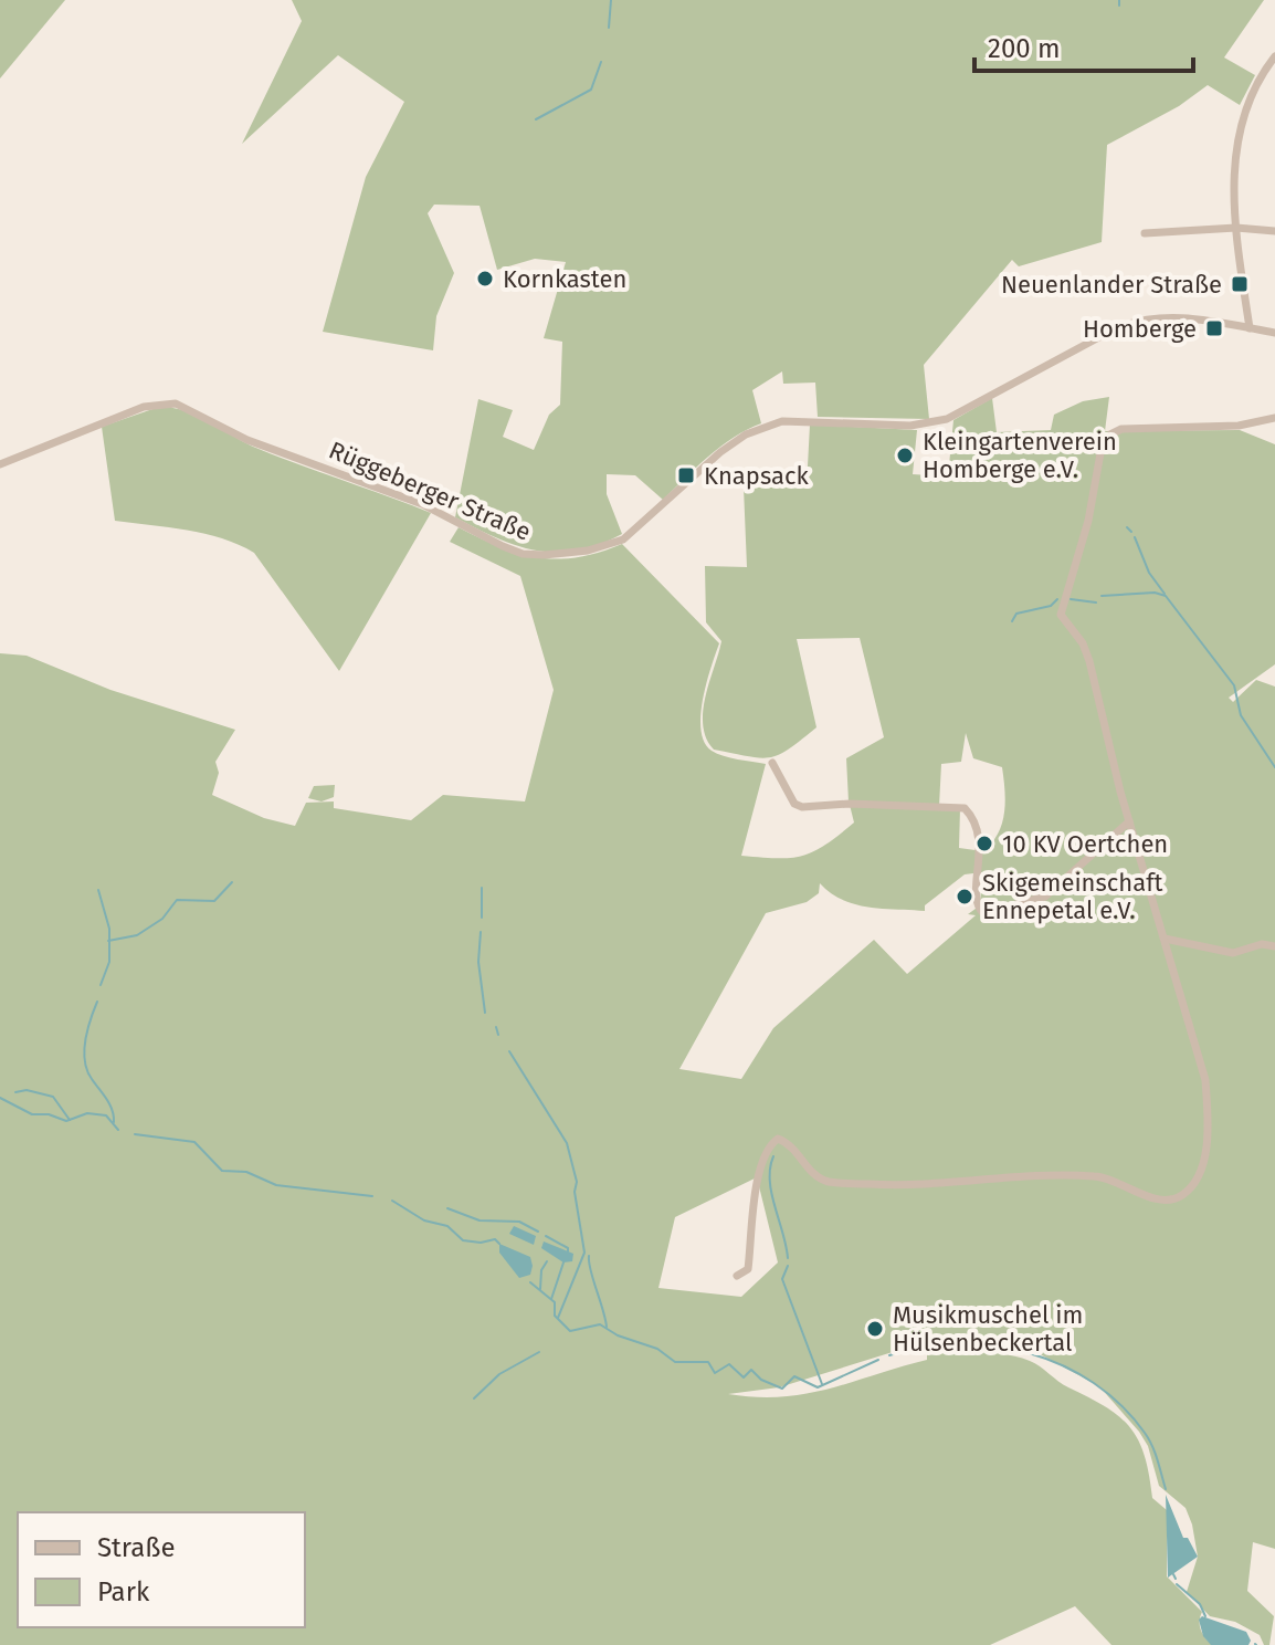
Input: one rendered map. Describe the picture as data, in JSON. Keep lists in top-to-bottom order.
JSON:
{
  "streets": {
    "street": ["Rüggeberger Straße"]
  },
  "places": {
    "other": [
      "Kornkasten",
      "Kleingartenverein Homberge e.V.",
      "10 KV Oertchen",
      "Skigemeinschaft Ennepetal e.V.",
      "Musikmuschel im Hülsenbeckertal"
    ],
    "transit": ["Neuenlander Straße", "Homberge", "Knapsack"]
  },
  "legend": ["Straße", "Park"],
  "scale_bar": "200 m"
}
